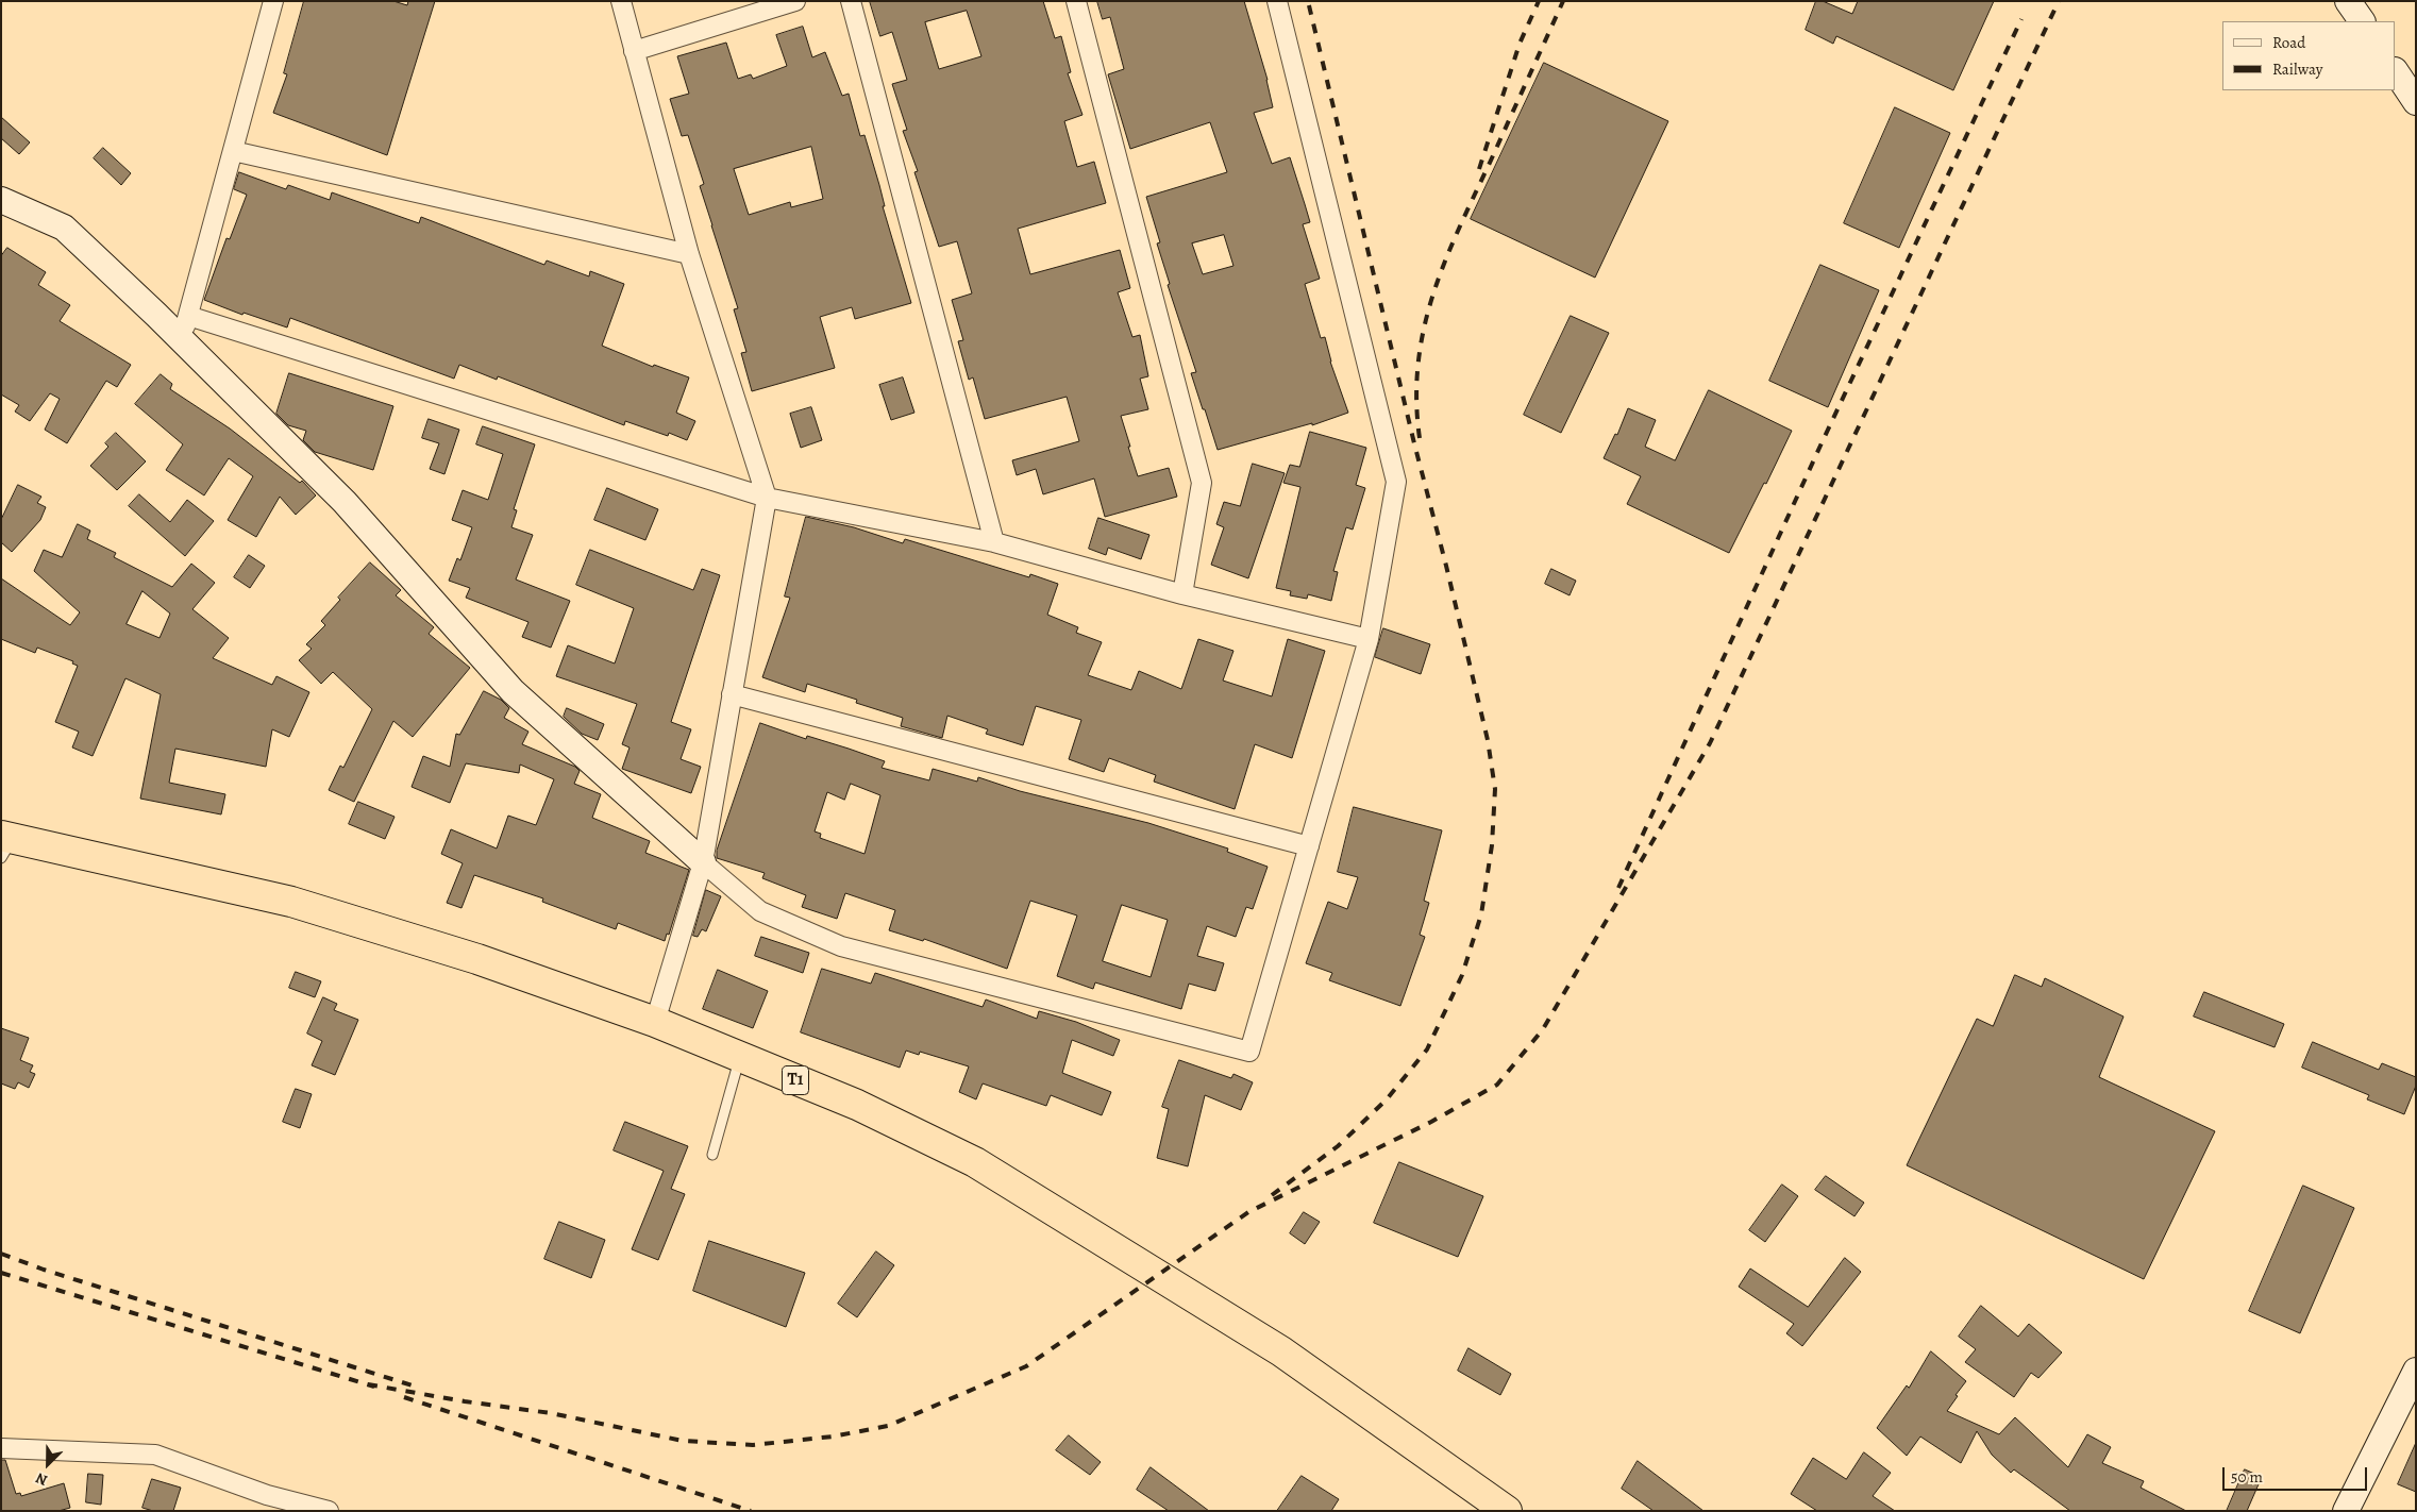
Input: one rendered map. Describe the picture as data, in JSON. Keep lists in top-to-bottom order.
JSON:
{
  "streets": {
    "highway": ["T1"]
  },
  "legend": ["Road", "Railway"],
  "scale_bar": "50 m",
  "north": "bottom left"
}
